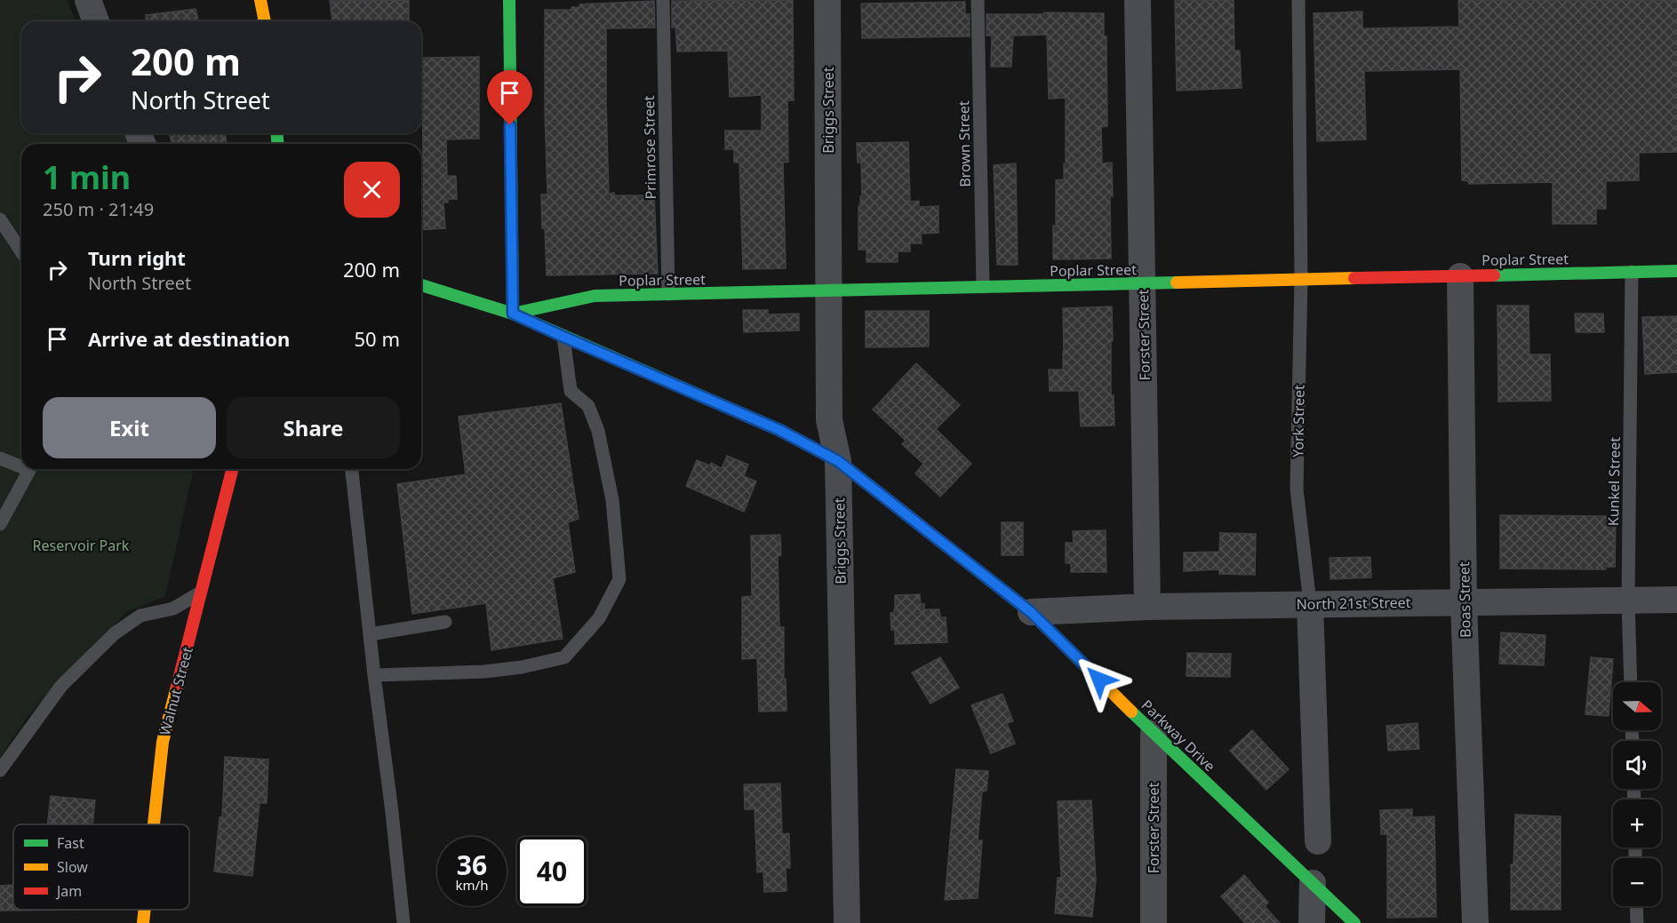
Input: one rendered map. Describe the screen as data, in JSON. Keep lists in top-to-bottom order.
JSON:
{
  "streets": {
    "street": [
      "Briggs Street",
      "Poplar Street",
      "Forster Street",
      "York Street",
      "Boas Street",
      "North 21st Street",
      "Walnut Street",
      "Parkway Drive"
    ],
    "lane": ["Brown Street", "Primrose Street", "Kunkel Street"]
  },
  "crossings": [
    ["Briggs Street", "Poplar Street"],
    ["Briggs Street", "Parkway Drive"],
    ["Brown Street", "Poplar Street"],
    ["Primrose Street", "Poplar Street"],
    ["Poplar Street", "Forster Street"],
    ["Poplar Street", "York Street"],
    ["Poplar Street", "Kunkel Street"],
    ["Poplar Street", "Boas Street"],
    ["Poplar Street", "Parkway Drive"],
    ["Forster Street", "North 21st Street"],
    ["Forster Street", "Parkway Drive"],
    ["York Street", "North 21st Street"],
    ["Kunkel Street", "North 21st Street"],
    ["Boas Street", "North 21st Street"],
    ["North 21st Street", "Parkway Drive"]
  ],
  "parks": ["Reservoir Park"],
  "legend": ["Fast", "Slow", "Jam"],
  "north": "right",
  "page": {
    "turn": ["200 m", "North Street"],
    "heading": ["1 min", "250 m · 21:49"],
    "list": [
      {
        "name": "Turn right",
        "note": "North Street",
        "value": "200 m"
      },
      {
        "name": "Arrive at destination",
        "value": "50 m"
      }
    ],
    "buttons": ["Exit", "Share"],
    "map_buttons": ["+", "−"],
    "speed": "36 km/h",
    "limit": "40"
  }
}
